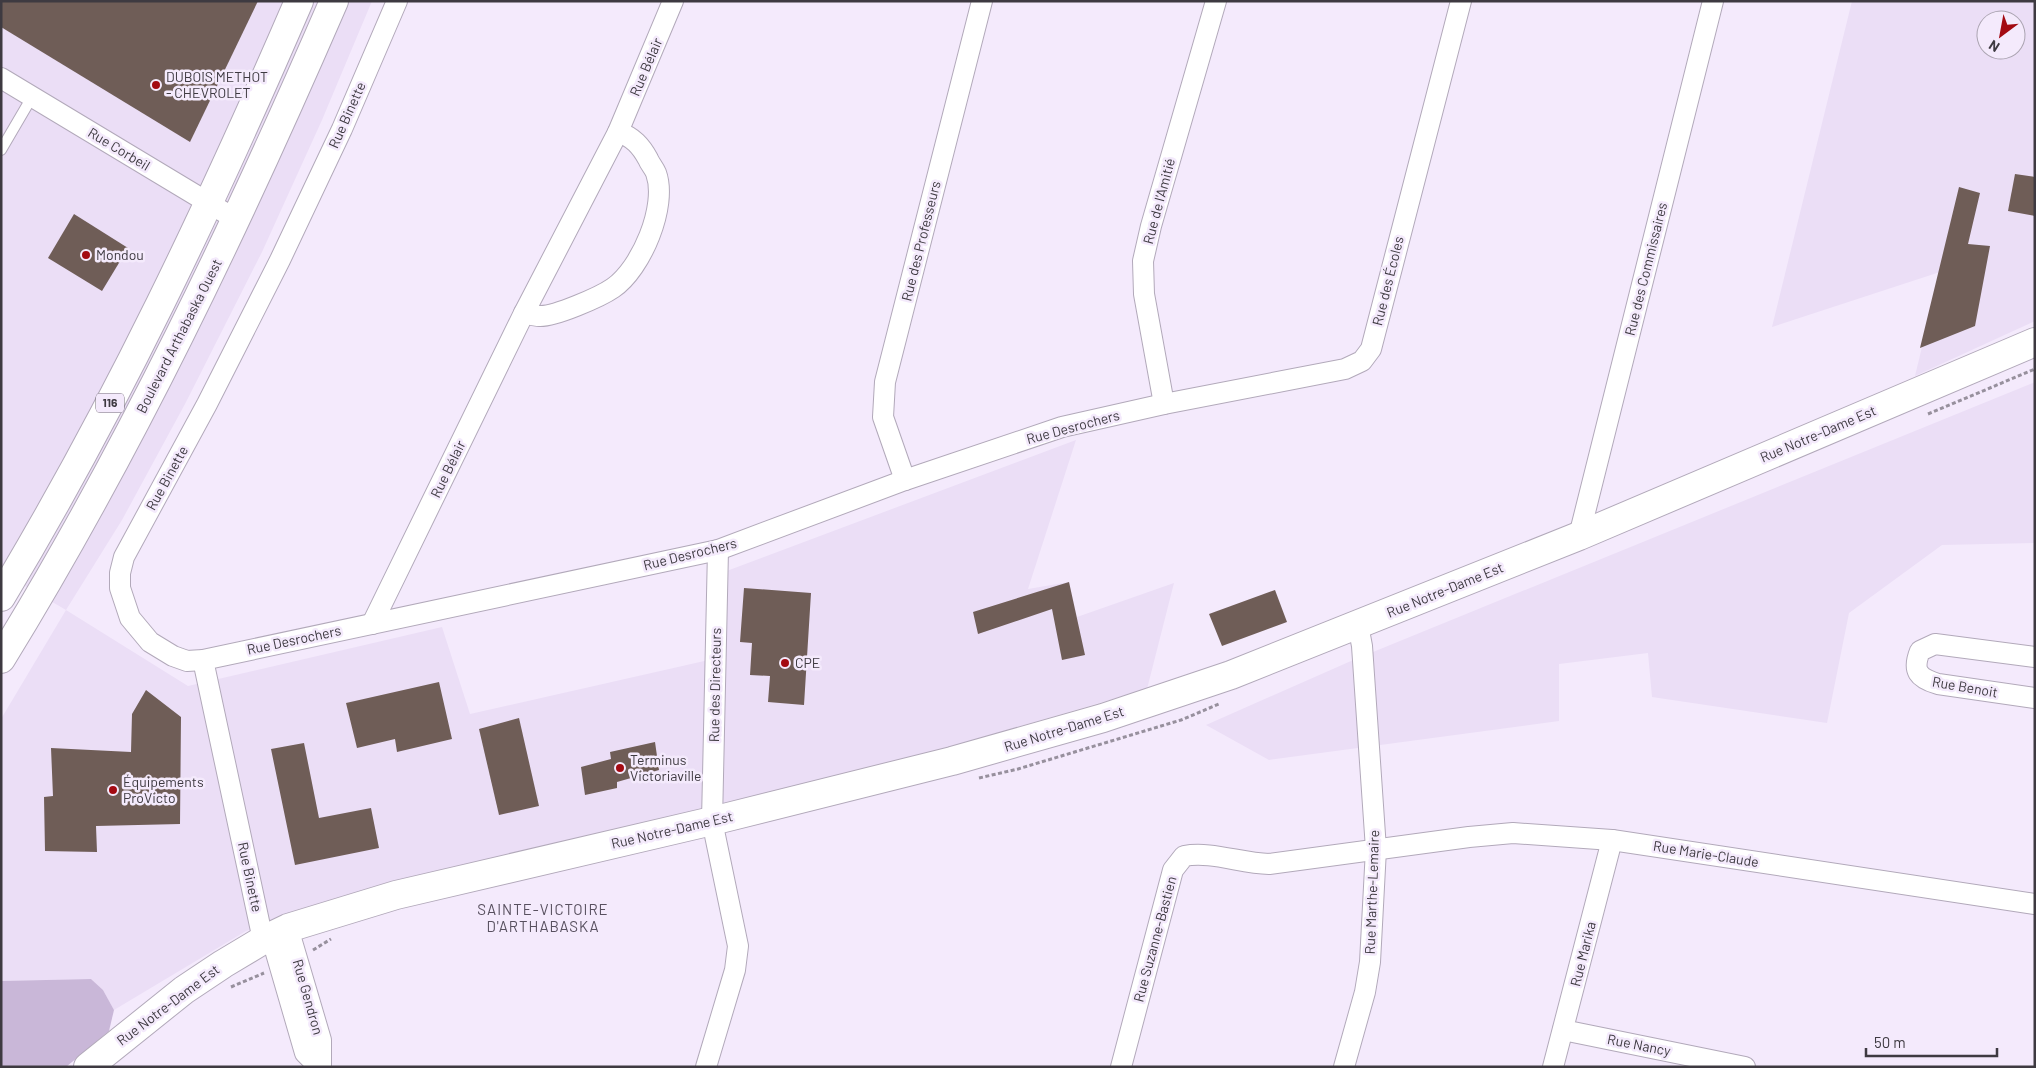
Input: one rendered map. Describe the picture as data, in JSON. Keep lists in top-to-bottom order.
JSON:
{
  "streets": {
    "street": [
      "Rue Bélair",
      "Rue Binette",
      "Rue Corbeil",
      "Rue de l'Amitié",
      "Rue des Professeurs",
      "Rue des Commissaires",
      "Rue des Écoles",
      "Boulevard Arthabaska Ouest",
      "116",
      "Rue Desrochers",
      "Rue Notre-Dame Est",
      "Rue des Directeurs",
      "Rue Benoit",
      "Rue Marie-Claude",
      "Rue Marthe-Lemaire",
      "Rue Suzanne-Bastien",
      "Rue Marika",
      "Rue Gendron",
      "Rue Nancy"
    ]
  },
  "crossings": [
    ["Rue Bélair", "Rue Desrochers"],
    ["Rue Binette", "Rue Desrochers"],
    ["Rue Binette", "Rue Notre-Dame Est"],
    ["Rue Binette", "Rue Gendron"],
    ["Rue Corbeil", "Boulevard Arthabaska Ouest"],
    ["Rue Corbeil", "116"],
    ["Rue de l'Amitié", "Rue des Écoles"],
    ["Rue de l'Amitié", "Rue Desrochers"],
    ["Rue des Professeurs", "Rue Desrochers"],
    ["Rue des Commissaires", "Rue Notre-Dame Est"],
    ["Rue des Écoles", "Rue Desrochers"],
    ["Rue Desrochers", "Rue des Directeurs"],
    ["Rue Notre-Dame Est", "Rue des Directeurs"],
    ["Rue Notre-Dame Est", "Rue Marthe-Lemaire"],
    ["Rue Notre-Dame Est", "Rue Gendron"],
    ["Rue Marie-Claude", "Rue Marthe-Lemaire"],
    ["Rue Marie-Claude", "Rue Suzanne-Bastien"],
    ["Rue Marie-Claude", "Rue Marika"],
    ["Rue Marthe-Lemaire", "Rue Suzanne-Bastien"],
    ["Rue Marika", "Rue Nancy"]
  ],
  "districts": ["SAINTE-VICTOIRE D'ARTHABASKA"],
  "places": [
    "DUBOIS METHOT - CHEVROLET",
    "Mondou",
    "CPE",
    "Terminus Victoriaville",
    "Équipements ProVicto"
  ],
  "scale_bar": "50 m",
  "north": "bottom left"
}
